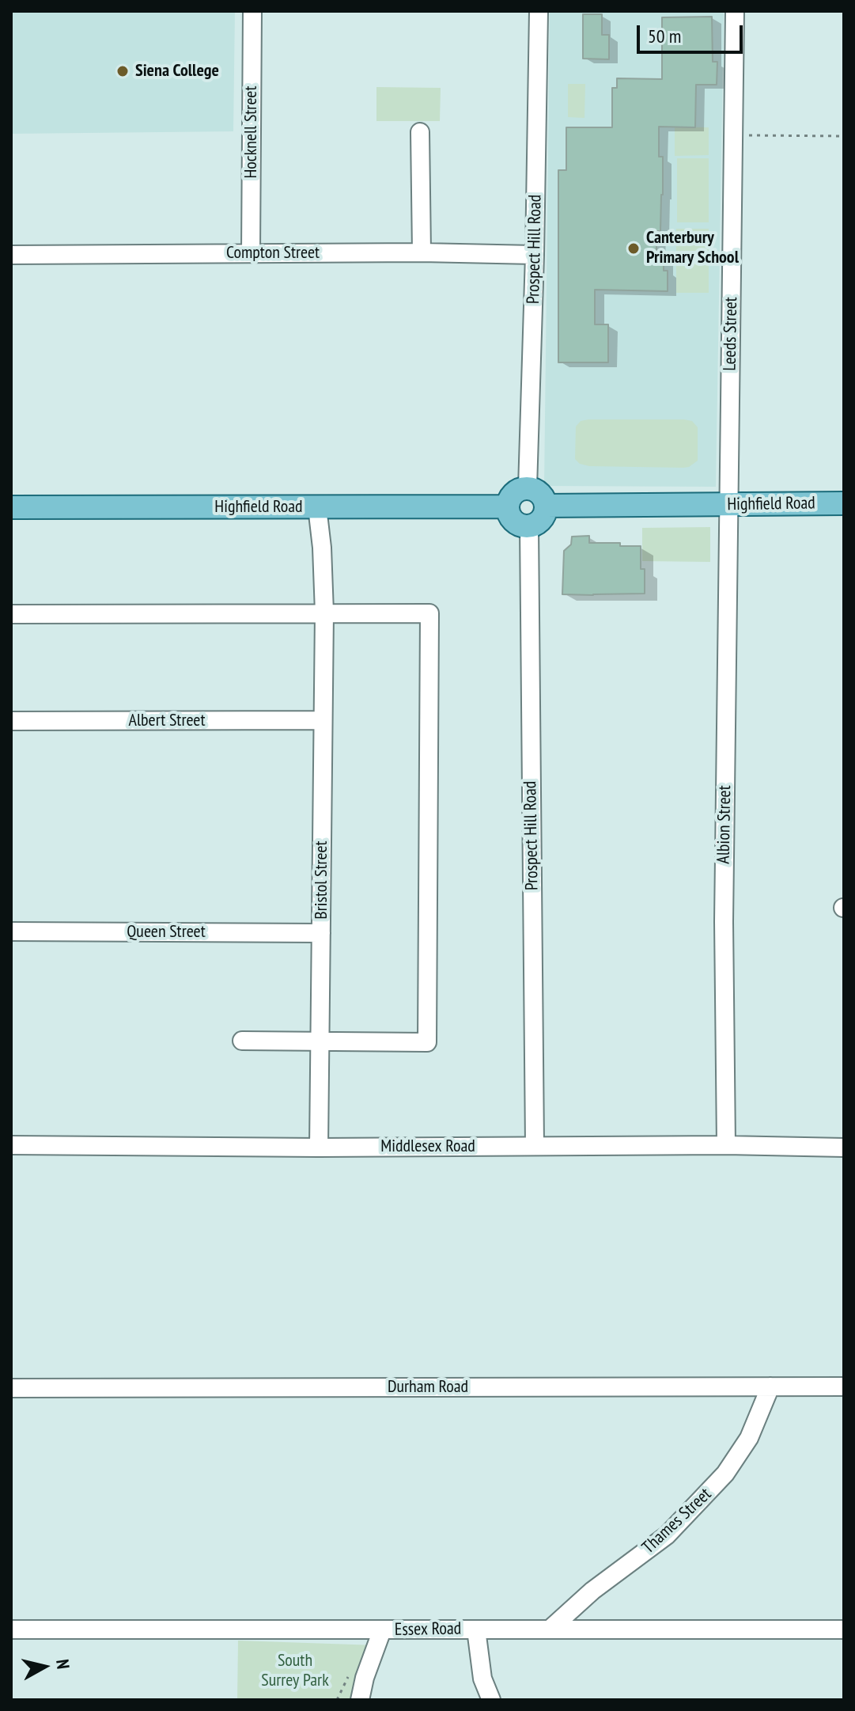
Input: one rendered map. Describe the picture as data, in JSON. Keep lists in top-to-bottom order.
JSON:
{
  "streets": {
    "main road": ["Highfield Road"],
    "street": [
      "Hocknell Street",
      "Prospect Hill Road",
      "Compton Street",
      "Leeds Street",
      "Albert Street",
      "Albion Street",
      "Bristol Street",
      "Queen Street",
      "Middlesex Road",
      "Durham Road",
      "Thames Street",
      "Essex Road"
    ]
  },
  "crossings": [
    ["Hocknell Street", "Compton Street"],
    ["Prospect Hill Road", "Compton Street"],
    ["Prospect Hill Road", "Highfield Road"],
    ["Prospect Hill Road", "Middlesex Road"],
    ["Leeds Street", "Highfield Road"],
    ["Leeds Street", "Albion Street"],
    ["Highfield Road", "Albion Street"],
    ["Highfield Road", "Bristol Street"],
    ["Albert Street", "Bristol Street"],
    ["Albion Street", "Middlesex Road"],
    ["Bristol Street", "Queen Street"],
    ["Bristol Street", "Middlesex Road"],
    ["Durham Road", "Thames Street"],
    ["Thames Street", "Essex Road"]
  ],
  "parks": ["South Surrey Park"],
  "places": ["Siena College", "Canterbury Primary School"],
  "scale_bar": "50 m",
  "north": "right"
}
